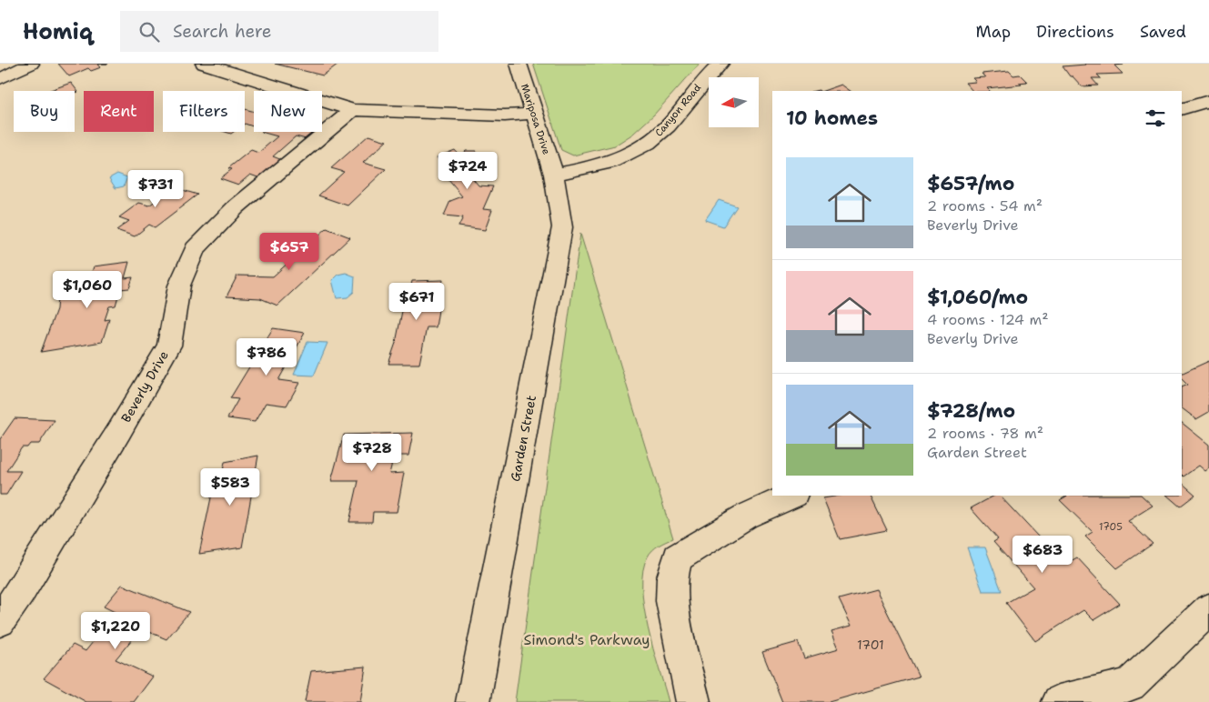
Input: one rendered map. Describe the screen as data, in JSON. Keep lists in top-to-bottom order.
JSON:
{
  "streets": {
    "street": [
      "Canyon Road",
      "Mariposa Drive",
      "Beverly Drive",
      "Garden Street"
    ]
  },
  "crossings": [
    ["Canyon Road", "Mariposa Drive"],
    ["Canyon Road", "Garden Street"],
    ["Mariposa Drive", "Garden Street"]
  ],
  "parks": ["Simond's Parkway"],
  "house_numbers": ["1705", "1701"],
  "north": "left",
  "page": {
    "header": "Homiq",
    "search": "Search here",
    "nav": ["Map", "Directions", "Saved"],
    "chip": [
      "Buy",
      "Rent",
      "Filters",
      "New"
    ],
    "heading": "10 homes",
    "list": [
      {
        "name": "$657/mo",
        "note": "2 rooms · 54 m² · Beverly Drive"
      },
      {
        "name": "$1,060/mo",
        "note": "4 rooms · 124 m² · Beverly Drive"
      },
      {
        "name": "$728/mo",
        "note": "2 rooms · 78 m² · Garden Street"
      }
    ],
    "price": [
      "$724",
      "$731",
      "$657",
      "$1,060",
      "$671",
      "$786",
      "$728",
      "$583",
      "$683",
      "$1,220"
    ]
  }
}
